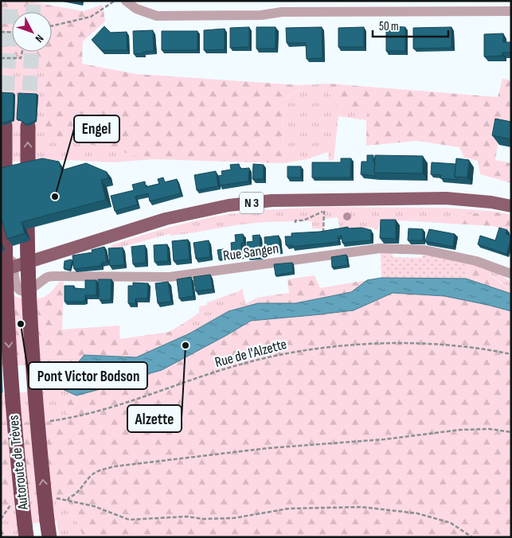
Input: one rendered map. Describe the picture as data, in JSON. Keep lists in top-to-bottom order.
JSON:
{
  "streets": {
    "highway": ["Autoroute de Trèves"],
    "main road": ["N 3"],
    "street": ["Rue Sangen"],
    "path": ["Rue de l'Alzette"]
  },
  "crossings": [
    ["N 3", "Rue Sangen"]
  ],
  "places": ["Engel", "Pont Victor Bodson", "Alzette"],
  "scale_bar": "50 m",
  "north": "bottom right"
}
